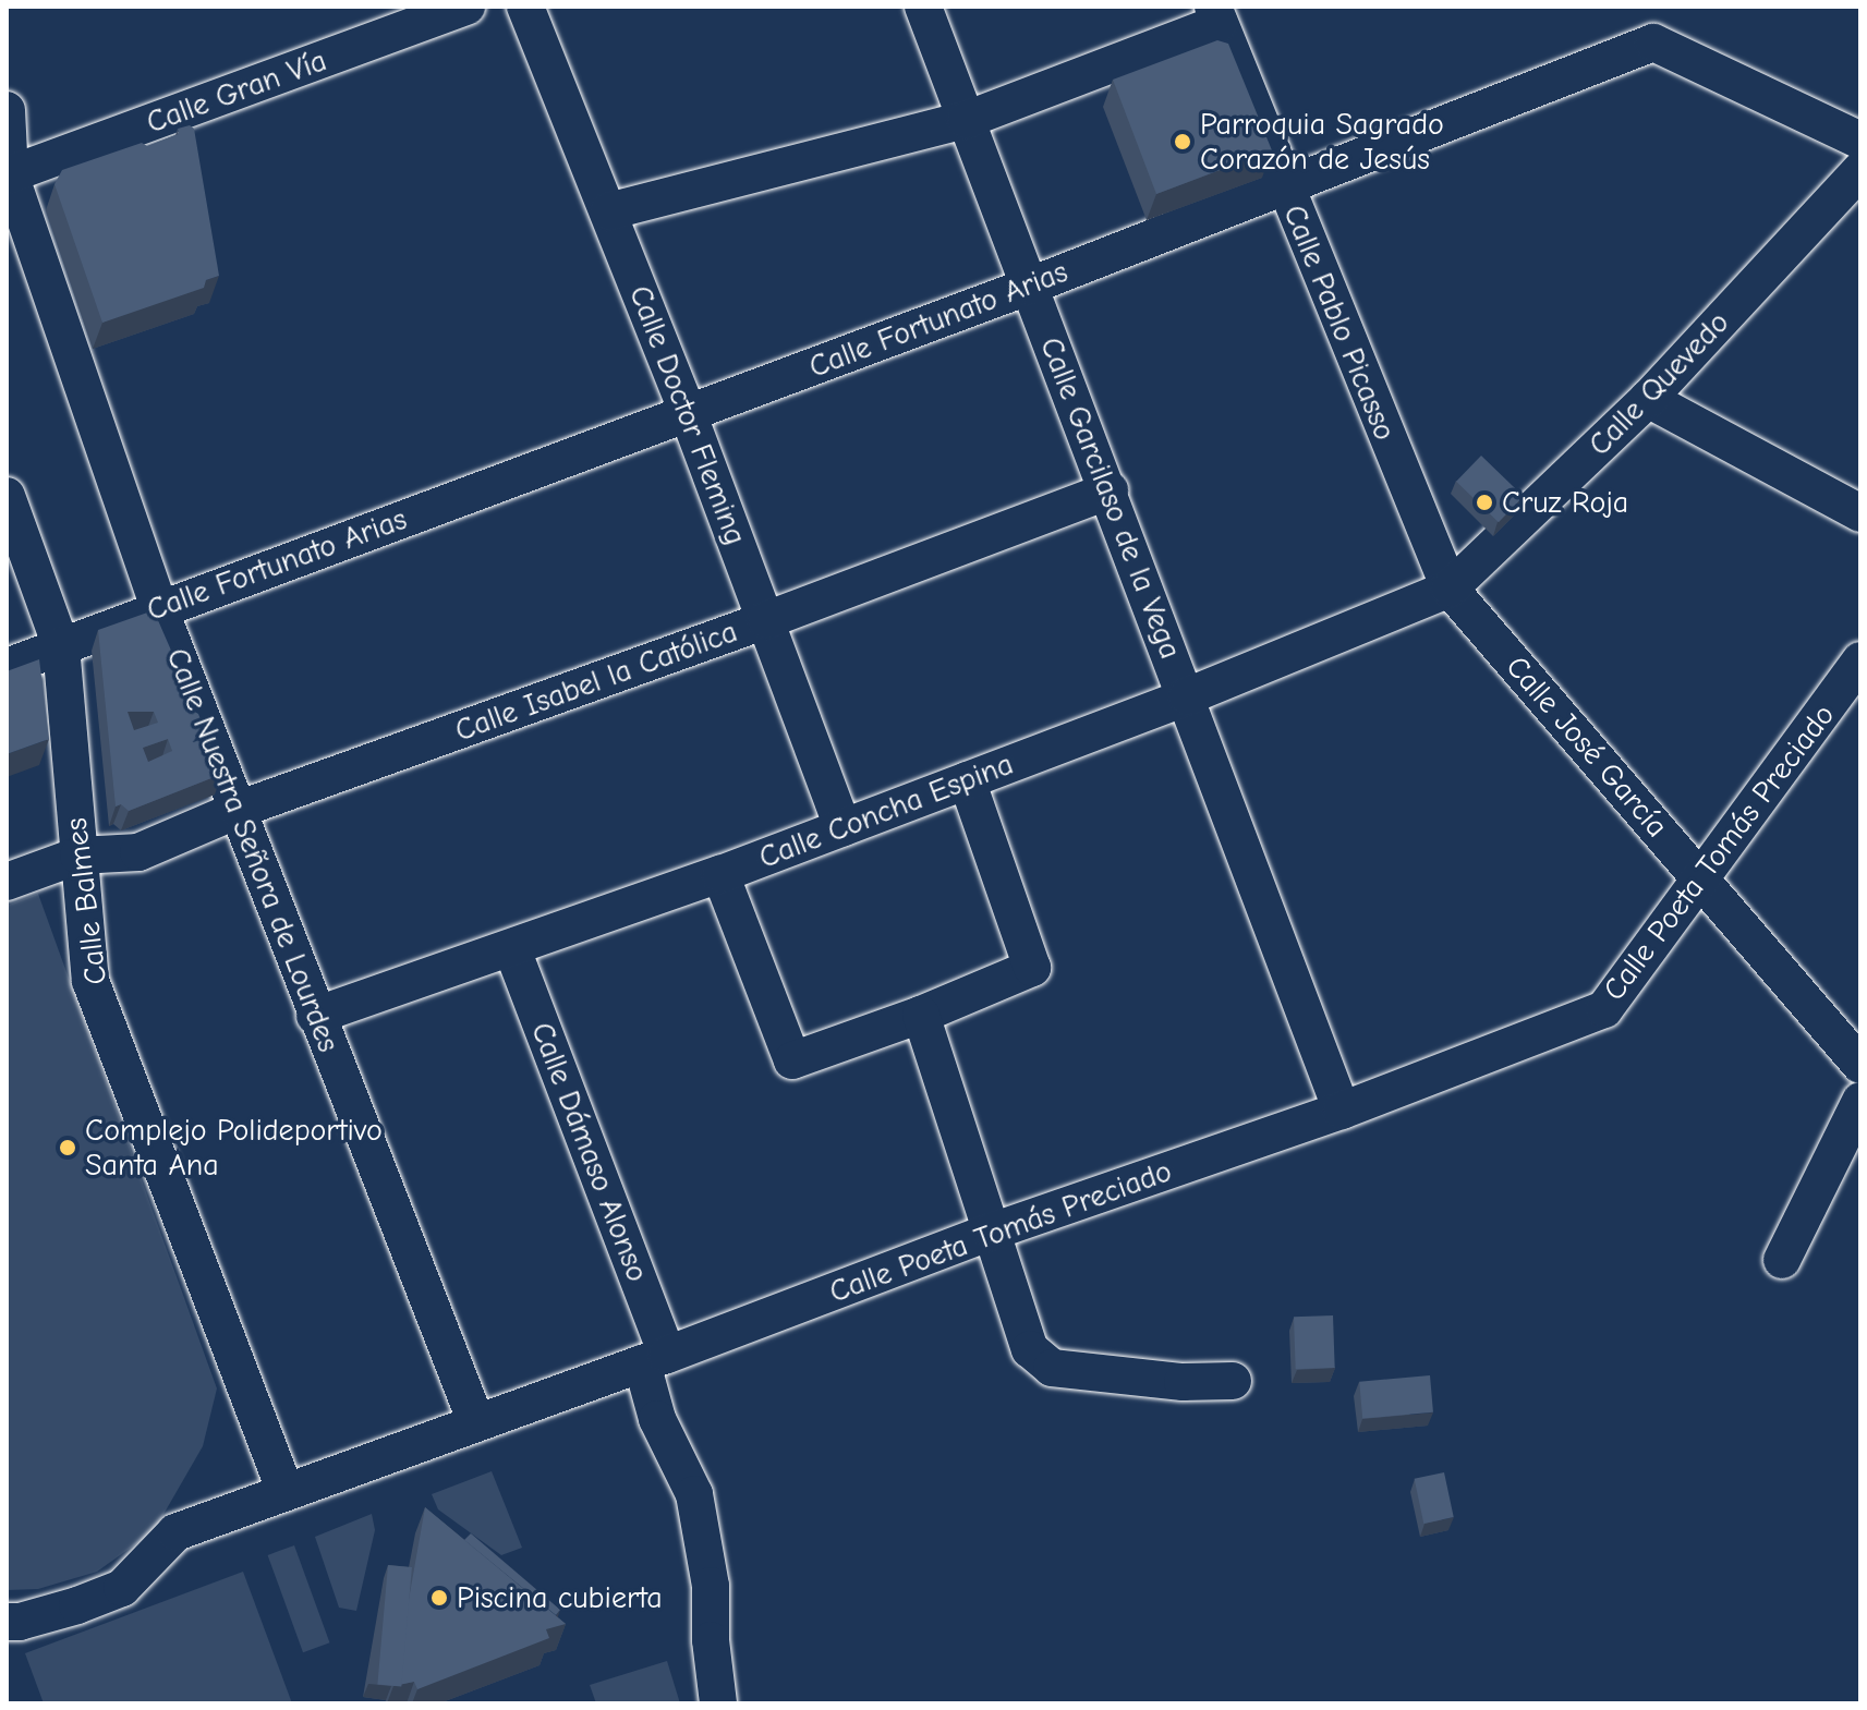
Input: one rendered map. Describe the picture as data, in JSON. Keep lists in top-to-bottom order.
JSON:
{
  "streets": {
    "street": [
      "Calle Gran Vía",
      "Calle Fortunato Arias",
      "Calle Pablo Picasso",
      "Calle Quevedo",
      "Calle Doctor Fleming",
      "Calle Garcilaso de la Vega",
      "Calle Isabel la Católica",
      "Calle José García",
      "Calle Concha Espina",
      "Calle Nuestra Señora de Lourdes",
      "Calle Poeta Tomás Preciado",
      "Calle Balmes",
      "Calle Dámaso Alonso"
    ]
  },
  "crossings": [
    ["Calle Gran Vía", "Calle Nuestra Señora de Lourdes"],
    ["Calle Fortunato Arias", "Calle Pablo Picasso"],
    ["Calle Fortunato Arias", "Calle Doctor Fleming"],
    ["Calle Fortunato Arias", "Calle Garcilaso de la Vega"],
    ["Calle Fortunato Arias", "Calle Nuestra Señora de Lourdes"],
    ["Calle Fortunato Arias", "Calle Balmes"],
    ["Calle Pablo Picasso", "Calle Quevedo"],
    ["Calle Pablo Picasso", "Calle José García"],
    ["Calle Pablo Picasso", "Calle Concha Espina"],
    ["Calle Quevedo", "Calle José García"],
    ["Calle Quevedo", "Calle Concha Espina"],
    ["Calle Doctor Fleming", "Calle Isabel la Católica"],
    ["Calle Doctor Fleming", "Calle Concha Espina"],
    ["Calle Garcilaso de la Vega", "Calle Isabel la Católica"],
    ["Calle Garcilaso de la Vega", "Calle Concha Espina"],
    ["Calle Garcilaso de la Vega", "Calle Poeta Tomás Preciado"],
    ["Calle Isabel la Católica", "Calle Nuestra Señora de Lourdes"],
    ["Calle Isabel la Católica", "Calle Balmes"],
    ["Calle José García", "Calle Concha Espina"],
    ["Calle José García", "Calle Poeta Tomás Preciado"],
    ["Calle Concha Espina", "Calle Nuestra Señora de Lourdes"],
    ["Calle Concha Espina", "Calle Dámaso Alonso"],
    ["Calle Nuestra Señora de Lourdes", "Calle Poeta Tomás Preciado"],
    ["Calle Poeta Tomás Preciado", "Calle Balmes"],
    ["Calle Poeta Tomás Preciado", "Calle Dámaso Alonso"]
  ],
  "places": [
    "Parroquia Sagrado Corazón de Jesús",
    "Cruz Roja",
    "Complejo Polideportivo Santa Ana",
    "Piscina cubierta"
  ]
}
